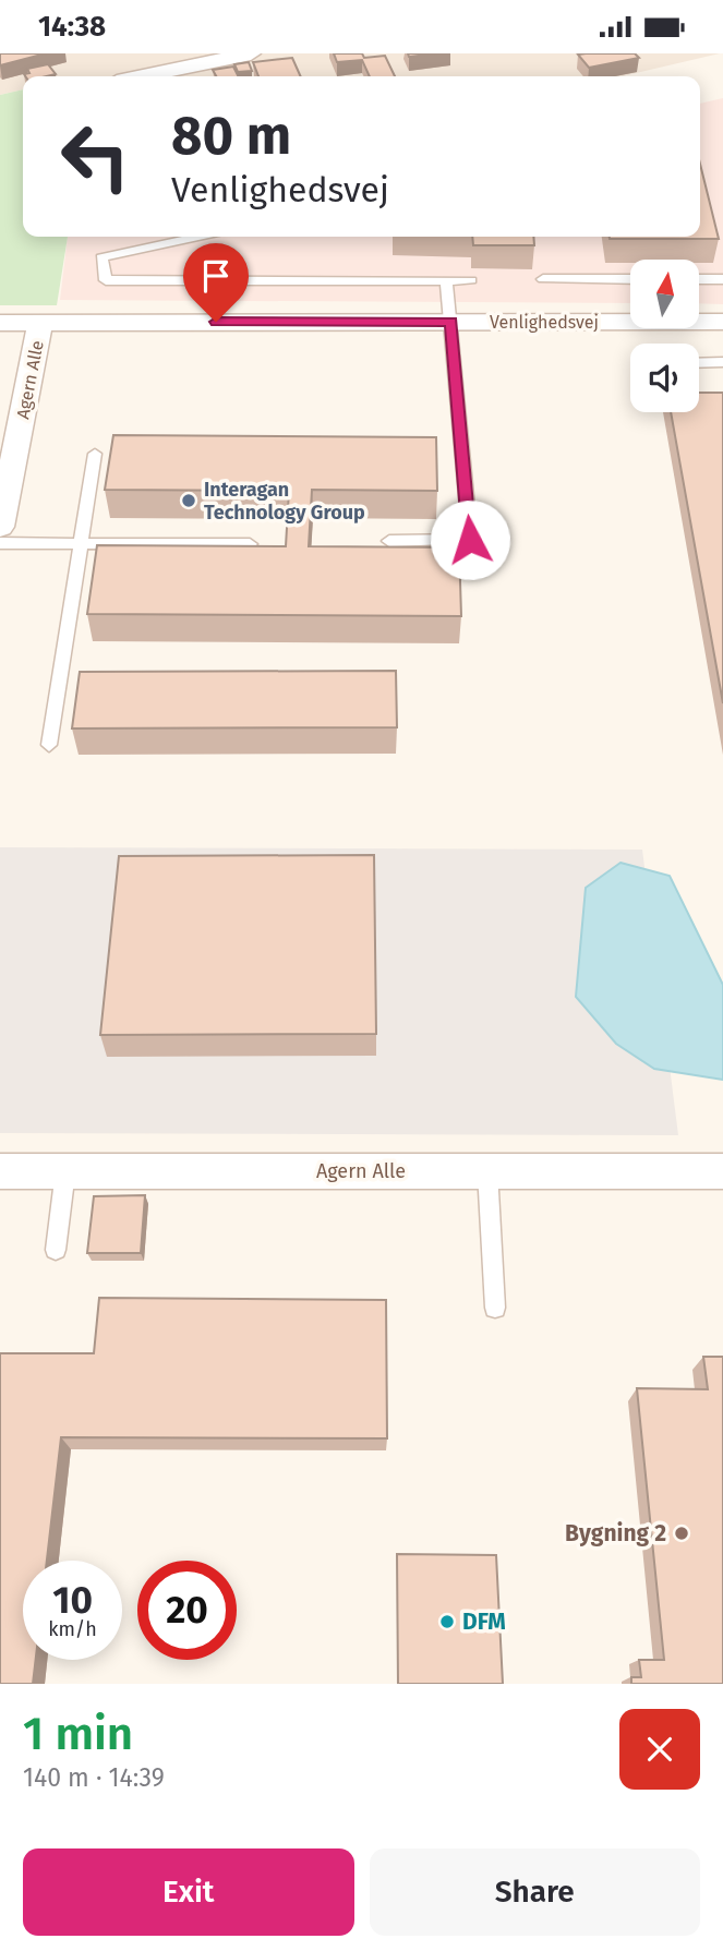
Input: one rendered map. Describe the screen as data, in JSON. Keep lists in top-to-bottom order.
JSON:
{
  "streets": {
    "street": ["Venlighedsvej", "Agern Alle"]
  },
  "crossings": [
    ["Venlighedsvej", "Agern Alle"]
  ],
  "places": ["Interagan Technology Group", "Bygning 2", "DFM"],
  "north": "top",
  "page": {
    "status": "14:38",
    "turn": ["80 m", "Venlighedsvej"],
    "speed": "10 km/h",
    "limit": "20",
    "heading": ["1 min", "140 m · 14:39"],
    "buttons": ["Exit", "Share"]
  }
}
